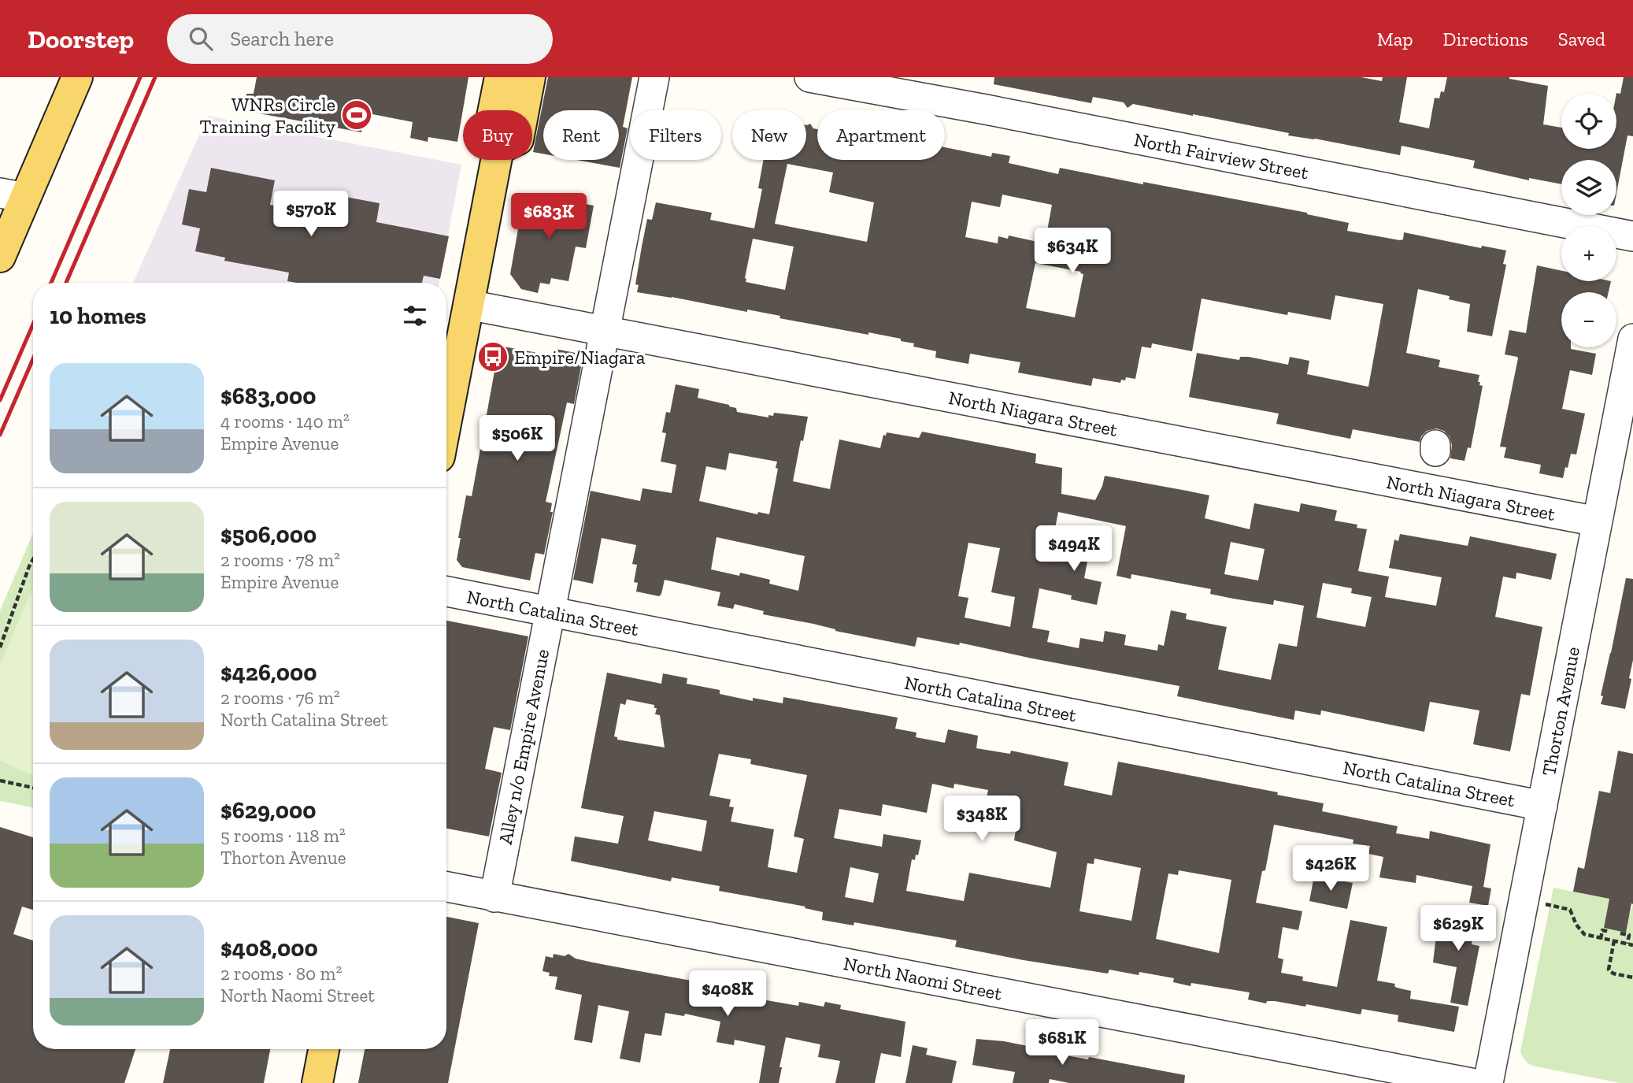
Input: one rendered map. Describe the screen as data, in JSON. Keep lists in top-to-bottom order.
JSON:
{
  "streets": {
    "street": [
      "North Fairview Street",
      "North Niagara Street",
      "North Catalina Street",
      "Thorton Avenue",
      "Alley n/o Empire Avenue",
      "North Naomi Street"
    ]
  },
  "crossings": [
    ["North Niagara Street", "Thorton Avenue"],
    ["North Niagara Street", "Alley n/o Empire Avenue"],
    ["North Catalina Street", "Thorton Avenue"],
    ["North Catalina Street", "Alley n/o Empire Avenue"],
    ["Alley n/o Empire Avenue", "North Naomi Street"]
  ],
  "places": {
    "sports": ["WNRs Circle Training Facility"],
    "bus stop": ["Empire/Niagara"]
  },
  "page": {
    "header": "Doorstep",
    "search": "Search here",
    "nav": ["Map", "Directions", "Saved"],
    "map_buttons": ["+", "−"],
    "chip": [
      "Buy",
      "Rent",
      "Filters",
      "New",
      "Apartment"
    ],
    "price": [
      "$570K",
      "$683K",
      "$634K",
      "$506K",
      "$494K",
      "$348K",
      "$426K",
      "$629K",
      "$408K",
      "$681K"
    ],
    "heading": "10 homes",
    "list": [
      {
        "name": "$683,000",
        "note": "4 rooms · 140 m² · Empire Avenue"
      },
      {
        "name": "$506,000",
        "note": "2 rooms · 78 m² · Empire Avenue"
      },
      {
        "name": "$426,000",
        "note": "2 rooms · 76 m² · North Catalina Street"
      },
      {
        "name": "$629,000",
        "note": "5 rooms · 118 m² · Thorton Avenue"
      },
      {
        "name": "$408,000",
        "note": "2 rooms · 80 m² · North Naomi Street"
      }
    ]
  }
}
